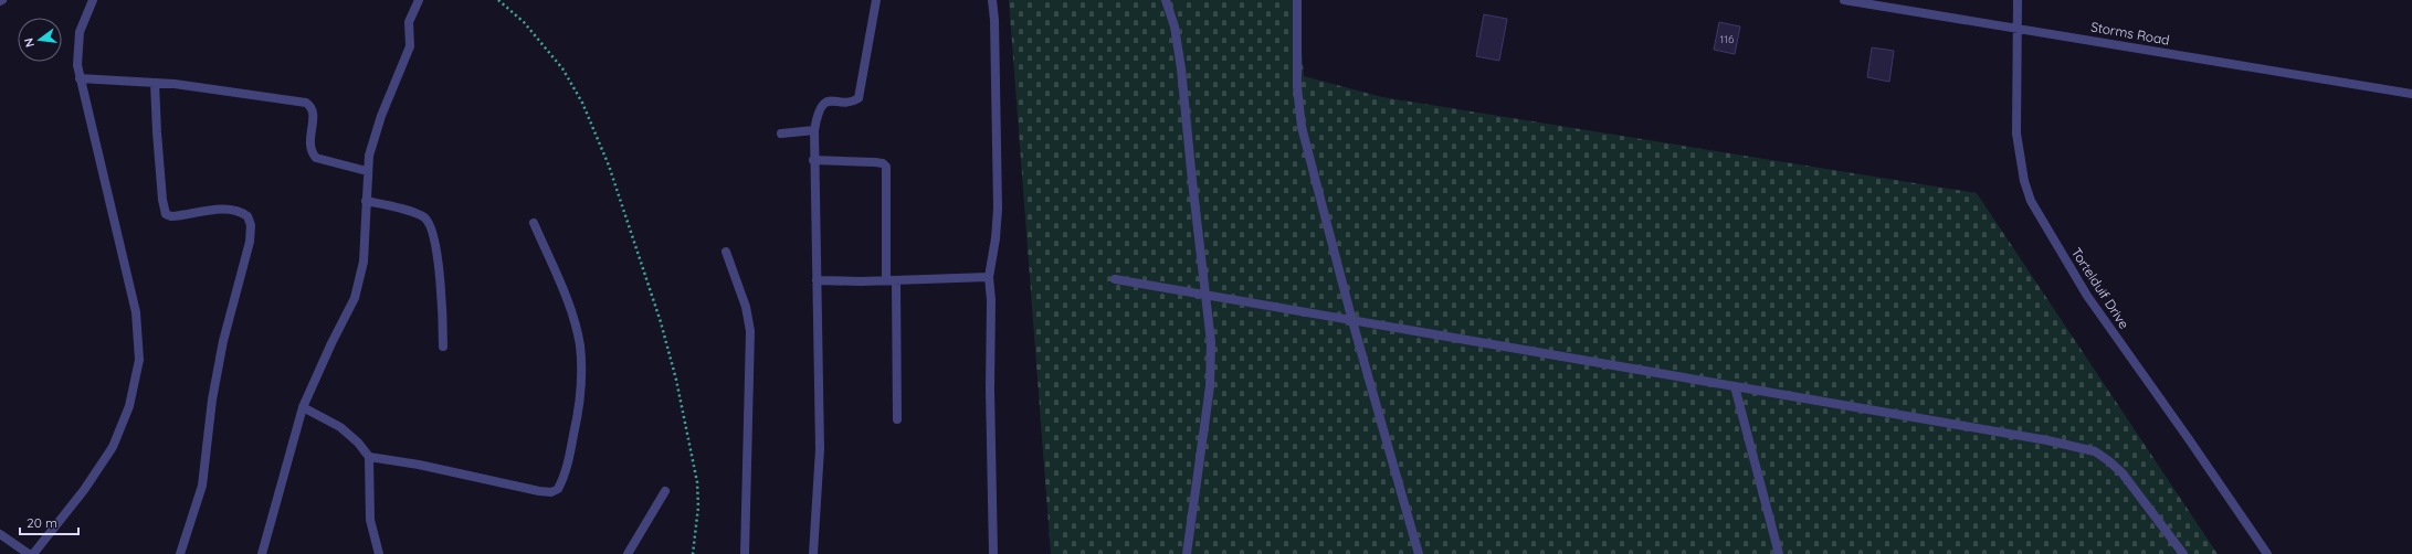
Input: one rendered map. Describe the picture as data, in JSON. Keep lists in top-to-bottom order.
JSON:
{
  "streets": {
    "street": ["Storms Road", "Tortelduif Drive"]
  },
  "crossings": [
    ["Storms Road", "Tortelduif Drive"]
  ],
  "house_numbers": ["116"],
  "scale_bar": "20 m",
  "north": "left"
}
